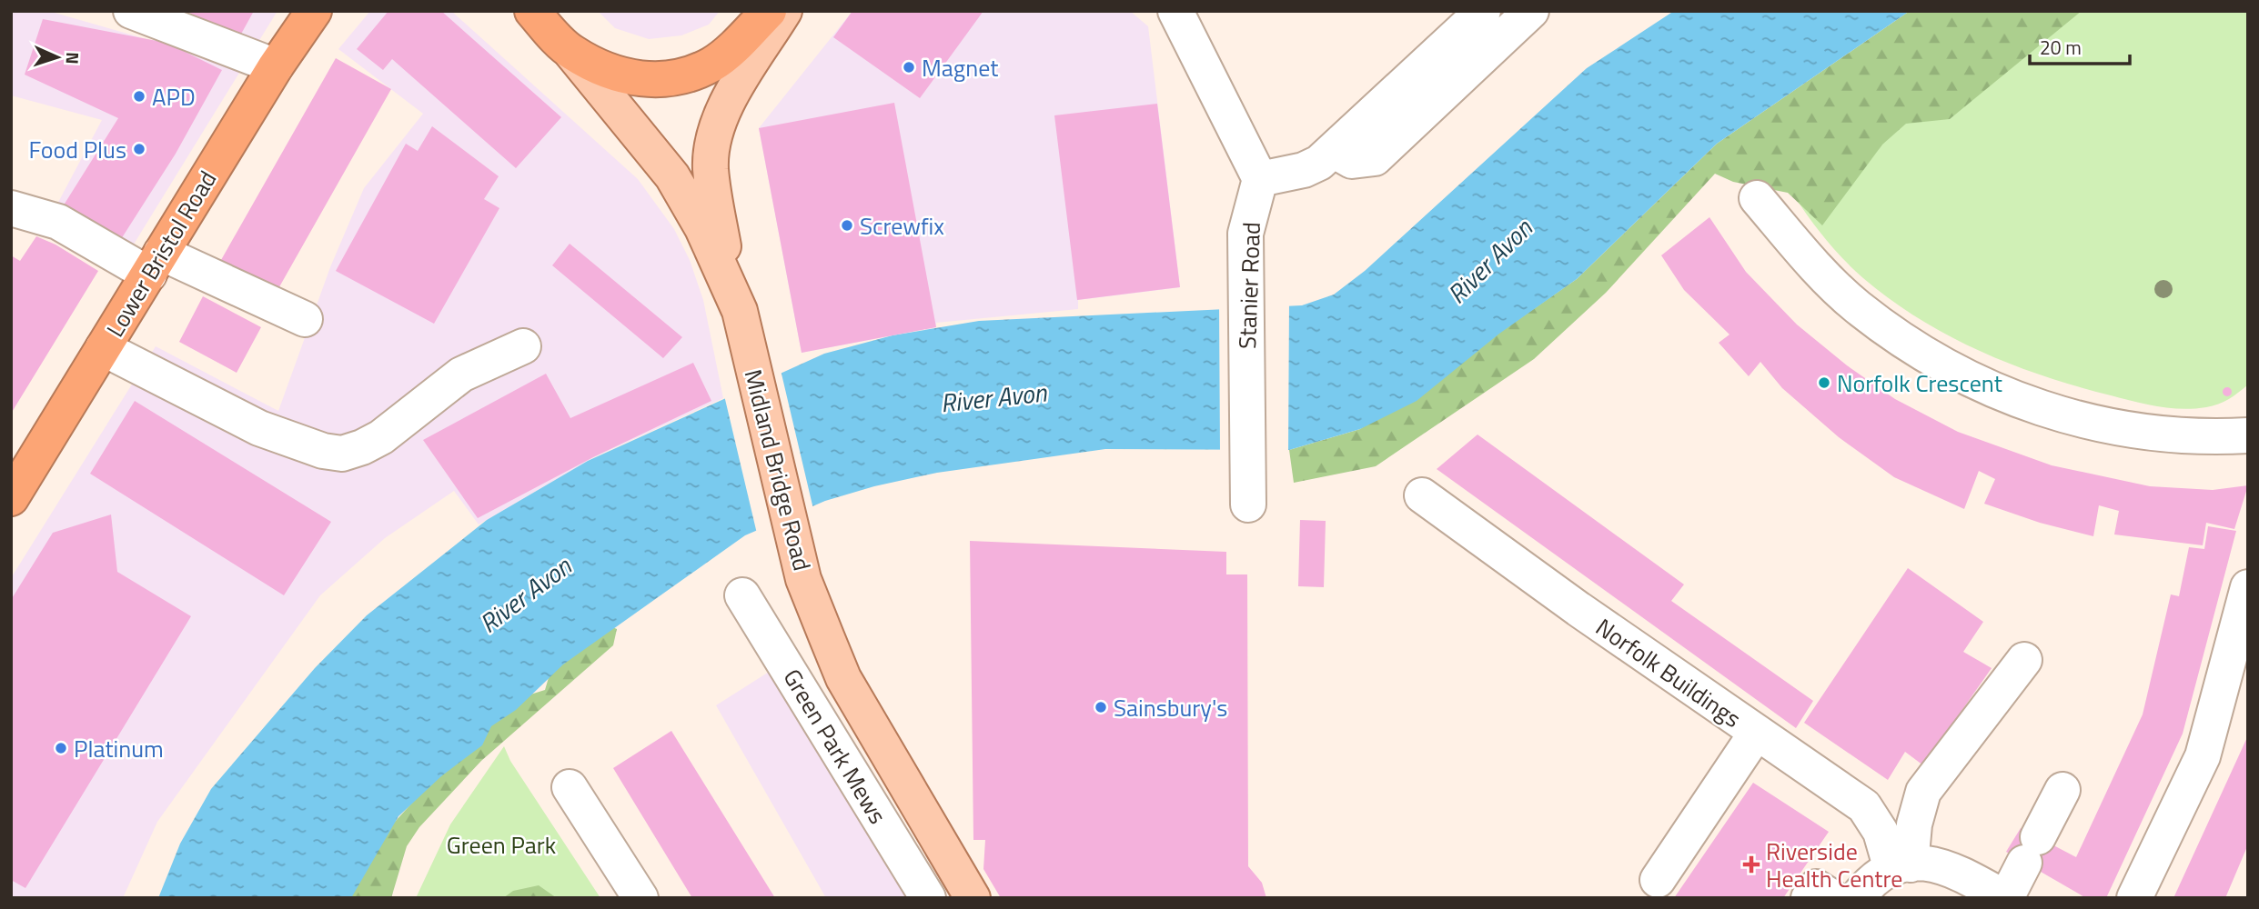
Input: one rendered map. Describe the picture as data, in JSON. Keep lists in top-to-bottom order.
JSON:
{
  "streets": {
    "highway": ["Lower Bristol Road"],
    "main road": ["Midland Bridge Road"],
    "street": ["Stanier Road", "Norfolk Buildings", "Green Park Mews"]
  },
  "water": ["River Avon"],
  "parks": ["Green Park"],
  "places": {
    "other": [
      "Magnet",
      "APD",
      "Food Plus",
      "Screwfix",
      "Norfolk Crescent",
      "Sainsbury's",
      "Platinum"
    ],
    "health": ["Riverside Health Centre"]
  },
  "scale_bar": "20 m",
  "north": "right"
}
